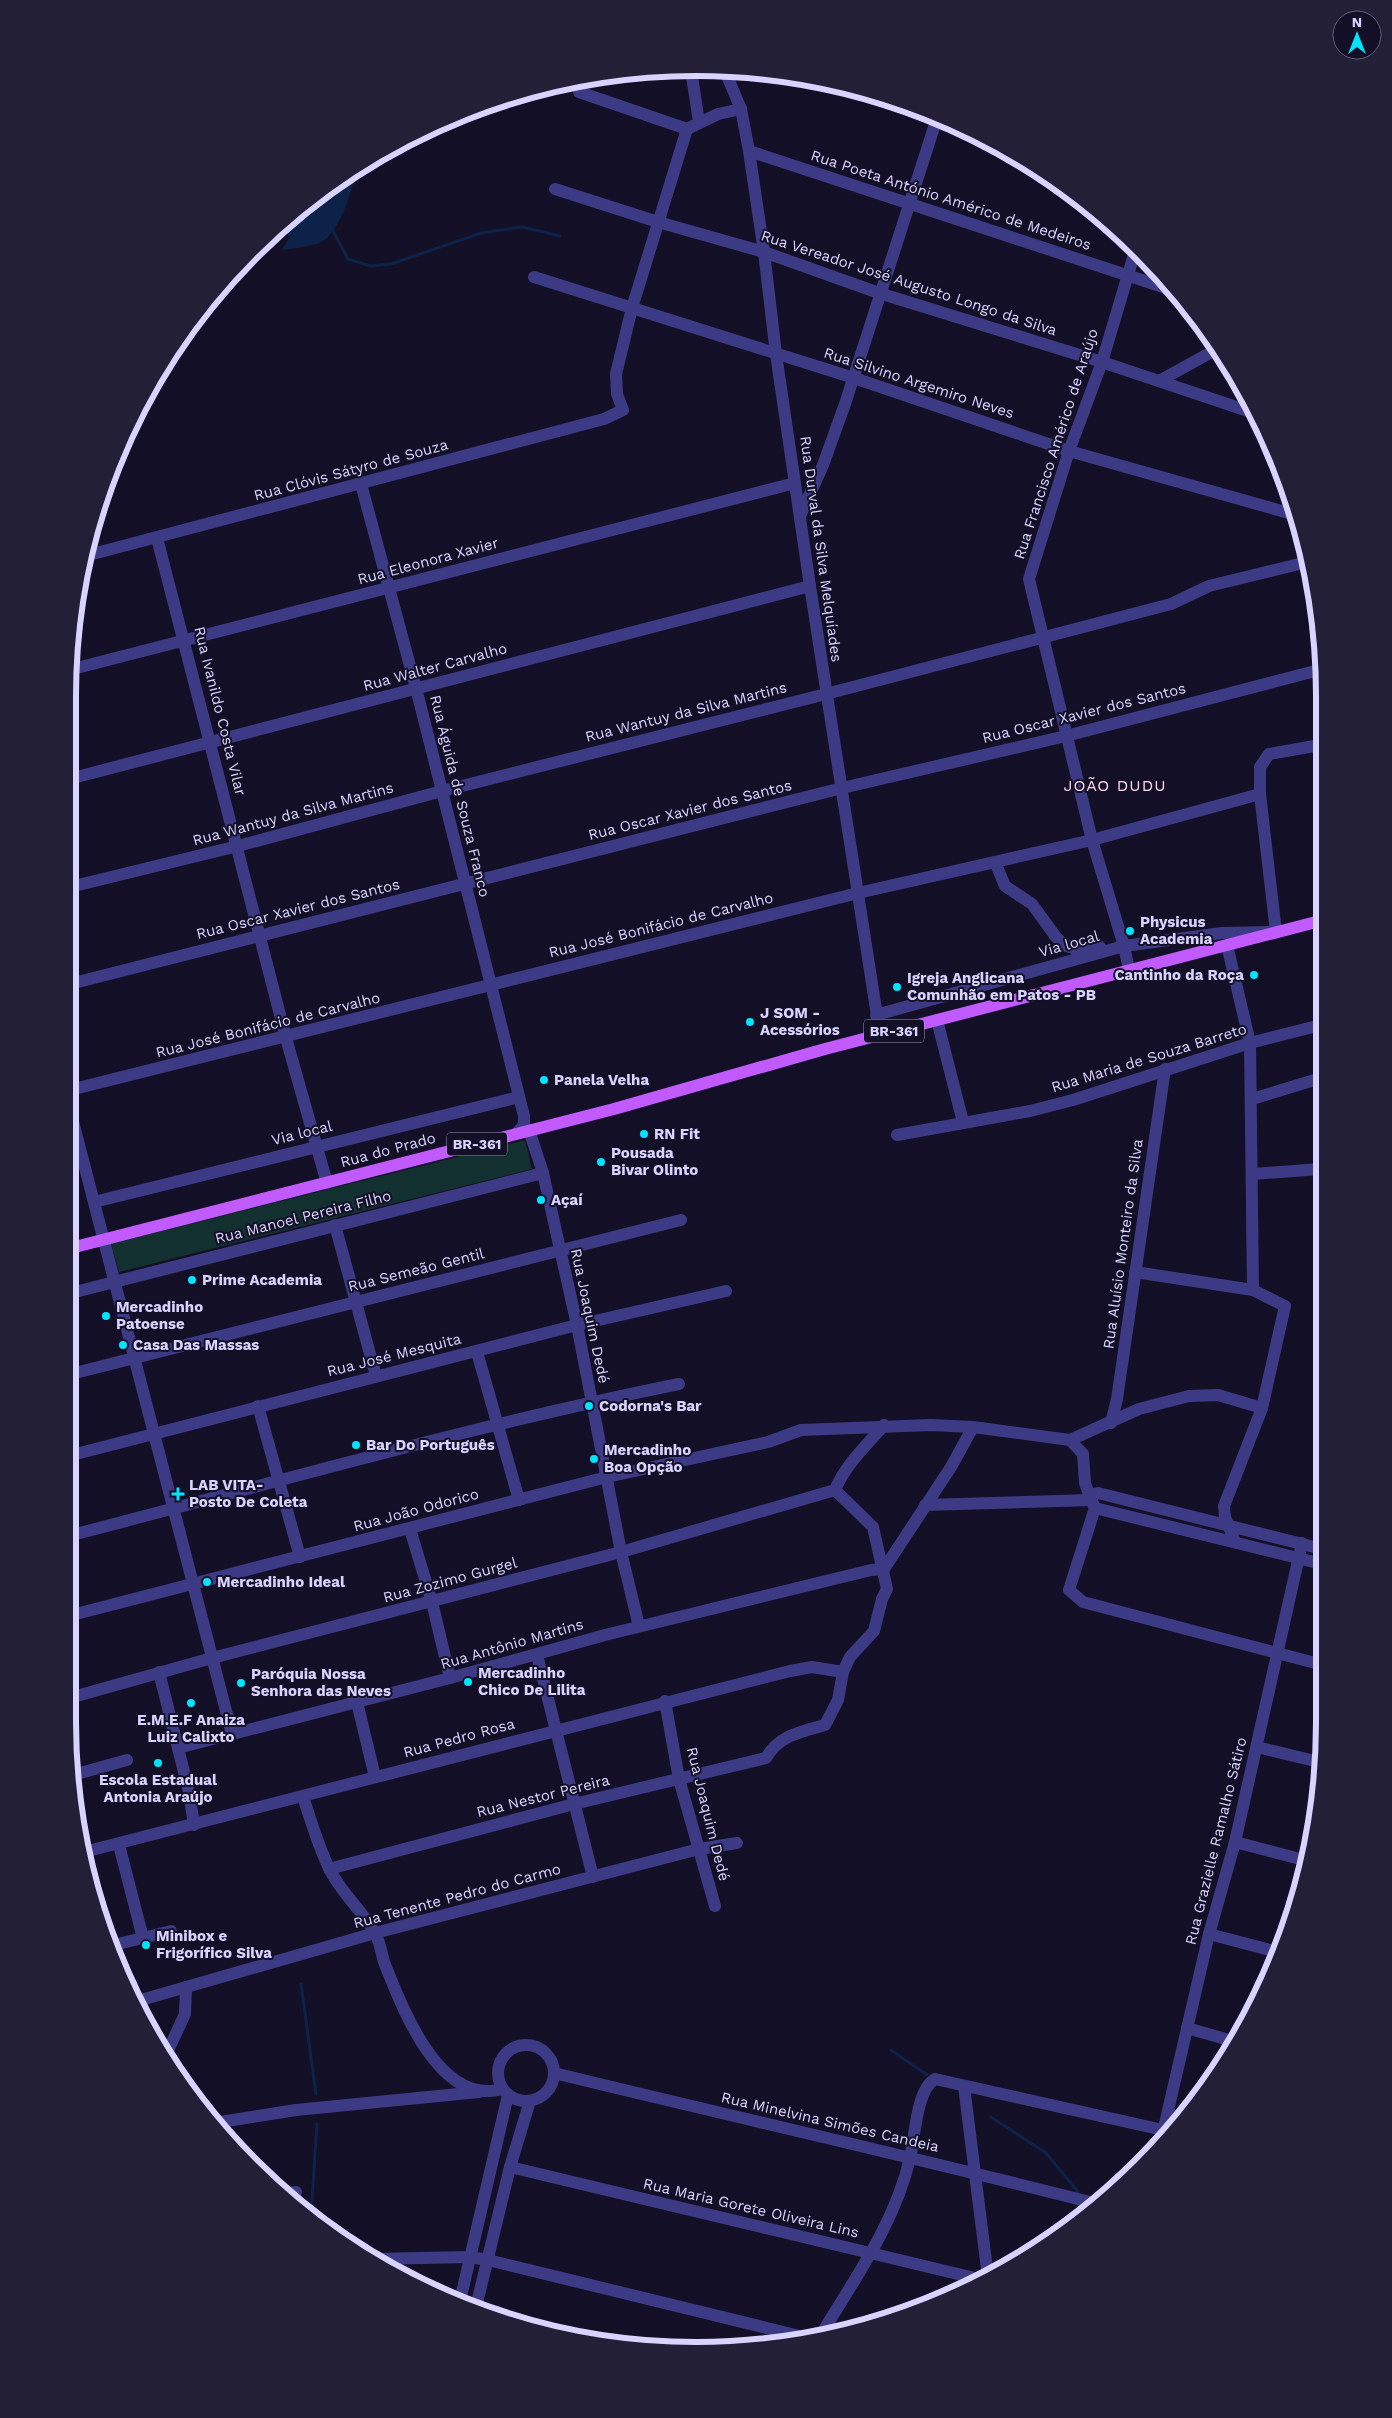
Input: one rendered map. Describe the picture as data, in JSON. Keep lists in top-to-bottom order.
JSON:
{
  "streets": {
    "main road": ["BR-361", "Rua do Prado"],
    "street": [
      "Rua Poeta António Américo de Medeiros",
      "Rua Vereador José Augusto Longo da Silva",
      "Rua Silvino Argemiro Neves",
      "Rua Francisco Américo de Araújo",
      "Rua Clóvis Sátyro de Souza",
      "Rua Durval da Silva Melquíades",
      "Rua Eleonora Xavier",
      "Rua Walter Carvalho",
      "Rua Ivanildo Costa Vilar",
      "Rua Wantuy da Silva Martins",
      "Rua Oscar Xavier dos Santos",
      "Rua Águida de Souza Franco",
      "Rua José Bonifácio de Carvalho",
      "Via local",
      "Rua Maria de Souza Barreto",
      "Rua Manoel Pereira Filho",
      "Rua Aluísio Monteiro da Silva",
      "Rua Semeão Gentil",
      "Rua Joaquim Dedé",
      "Rua José Mesquita",
      "Rua João Odorico",
      "Rua Zozimo Gurgel",
      "Rua Antônio Martins",
      "Rua Pedro Rosa",
      "Rua Nestor Pereira",
      "Rua Grazielle Ramalho Sátiro",
      "Rua Tenente Pedro do Carmo",
      "Rua Minelvina Simões Candeia",
      "Rua Maria Gorete Oliveira Lins"
    ]
  },
  "crossings": [
    ["Rua Poeta António Américo de Medeiros", "Rua Francisco Américo de Araújo"],
    ["Rua Poeta António Américo de Medeiros", "Rua Durval da Silva Melquíades"],
    ["Rua Vereador José Augusto Longo da Silva", "Rua Francisco Américo de Araújo"],
    ["Rua Vereador José Augusto Longo da Silva", "Rua Durval da Silva Melquíades"],
    ["Rua Silvino Argemiro Neves", "Rua Francisco Américo de Araújo"],
    ["Rua Silvino Argemiro Neves", "Rua Clóvis Sátyro de Souza"],
    ["Rua Silvino Argemiro Neves", "Rua Durval da Silva Melquíades"],
    ["Rua Francisco Américo de Araújo", "Rua Wantuy da Silva Martins"],
    ["Rua Francisco Américo de Araújo", "Rua Oscar Xavier dos Santos"],
    ["Rua Francisco Américo de Araújo", "Rua José Bonifácio de Carvalho"],
    ["Rua Francisco Américo de Araújo", "Via local"],
    ["Rua Francisco Américo de Araújo", "Rua do Prado"],
    ["Rua Clóvis Sátyro de Souza", "Rua Ivanildo Costa Vilar"],
    ["Rua Clóvis Sátyro de Souza", "Rua Águida de Souza Franco"],
    ["Rua Durval da Silva Melquíades", "Rua Eleonora Xavier"],
    ["Rua Durval da Silva Melquíades", "Rua Walter Carvalho"],
    ["Rua Durval da Silva Melquíades", "Rua Wantuy da Silva Martins"],
    ["Rua Durval da Silva Melquíades", "Rua Oscar Xavier dos Santos"],
    ["Rua Durval da Silva Melquíades", "Rua José Bonifácio de Carvalho"],
    ["Rua Durval da Silva Melquíades", "Via local"],
    ["Rua Durval da Silva Melquíades", "Rua do Prado"],
    ["Rua Eleonora Xavier", "Rua Ivanildo Costa Vilar"],
    ["Rua Eleonora Xavier", "Rua Águida de Souza Franco"],
    ["Rua Walter Carvalho", "Rua Ivanildo Costa Vilar"],
    ["Rua Walter Carvalho", "Rua Águida de Souza Franco"],
    ["Rua Ivanildo Costa Vilar", "Rua Wantuy da Silva Martins"],
    ["Rua Ivanildo Costa Vilar", "Rua Oscar Xavier dos Santos"],
    ["Rua Ivanildo Costa Vilar", "Rua José Bonifácio de Carvalho"],
    ["Rua Ivanildo Costa Vilar", "Via local"],
    ["Rua Ivanildo Costa Vilar", "Rua do Prado"],
    ["Rua Wantuy da Silva Martins", "Rua Águida de Souza Franco"],
    ["Rua Oscar Xavier dos Santos", "Rua Águida de Souza Franco"],
    ["Rua Águida de Souza Franco", "Rua José Bonifácio de Carvalho"],
    ["Rua Águida de Souza Franco", "Via local"],
    ["Via local", "Rua do Prado"],
    ["BR-361", "Rua do Prado"],
    ["Rua Maria de Souza Barreto", "Rua Aluísio Monteiro da Silva"],
    ["Rua do Prado", "Rua Joaquim Dedé"],
    ["Rua Manoel Pereira Filho", "Rua Joaquim Dedé"],
    ["Rua Semeão Gentil", "Rua Joaquim Dedé"],
    ["Rua Joaquim Dedé", "Rua José Mesquita"],
    ["Rua Joaquim Dedé", "Rua João Odorico"],
    ["Rua Joaquim Dedé", "Rua Zozimo Gurgel"],
    ["Rua Joaquim Dedé", "Rua Antônio Martins"],
    ["Rua Joaquim Dedé", "Rua Pedro Rosa"],
    ["Rua Joaquim Dedé", "Rua Nestor Pereira"],
    ["Rua Joaquim Dedé", "Rua Tenente Pedro do Carmo"],
    ["Rua Pedro Rosa", "Rua Nestor Pereira"]
  ],
  "districts": ["JOÃO DUDU"],
  "places": {
    "other": [
      "Physicus Academia",
      "Cantinho da Roça",
      "Igreja Anglicana Comunhão em Patos - PB",
      "J SOM - Acessórios",
      "Panela Velha",
      "RN Fit",
      "Pousada Bivar Olinto",
      "Açaí",
      "Prime Academia",
      "Mercadinho Patoense",
      "Casa Das Massas",
      "Codorna's Bar",
      "Bar Do Português",
      "Mercadinho Boa Opção",
      "Mercadinho Ideal",
      "Mercadinho Chico De Lilita",
      "Paróquia Nossa Senhora das Neves",
      "E.M.E.F Anaiza Luiz Calixto",
      "Escola Estadual Antonia Araújo",
      "Minibox e Frigorífico Silva"
    ],
    "health": ["LAB VITA- Posto De Coleta"]
  },
  "north": "top"
}
